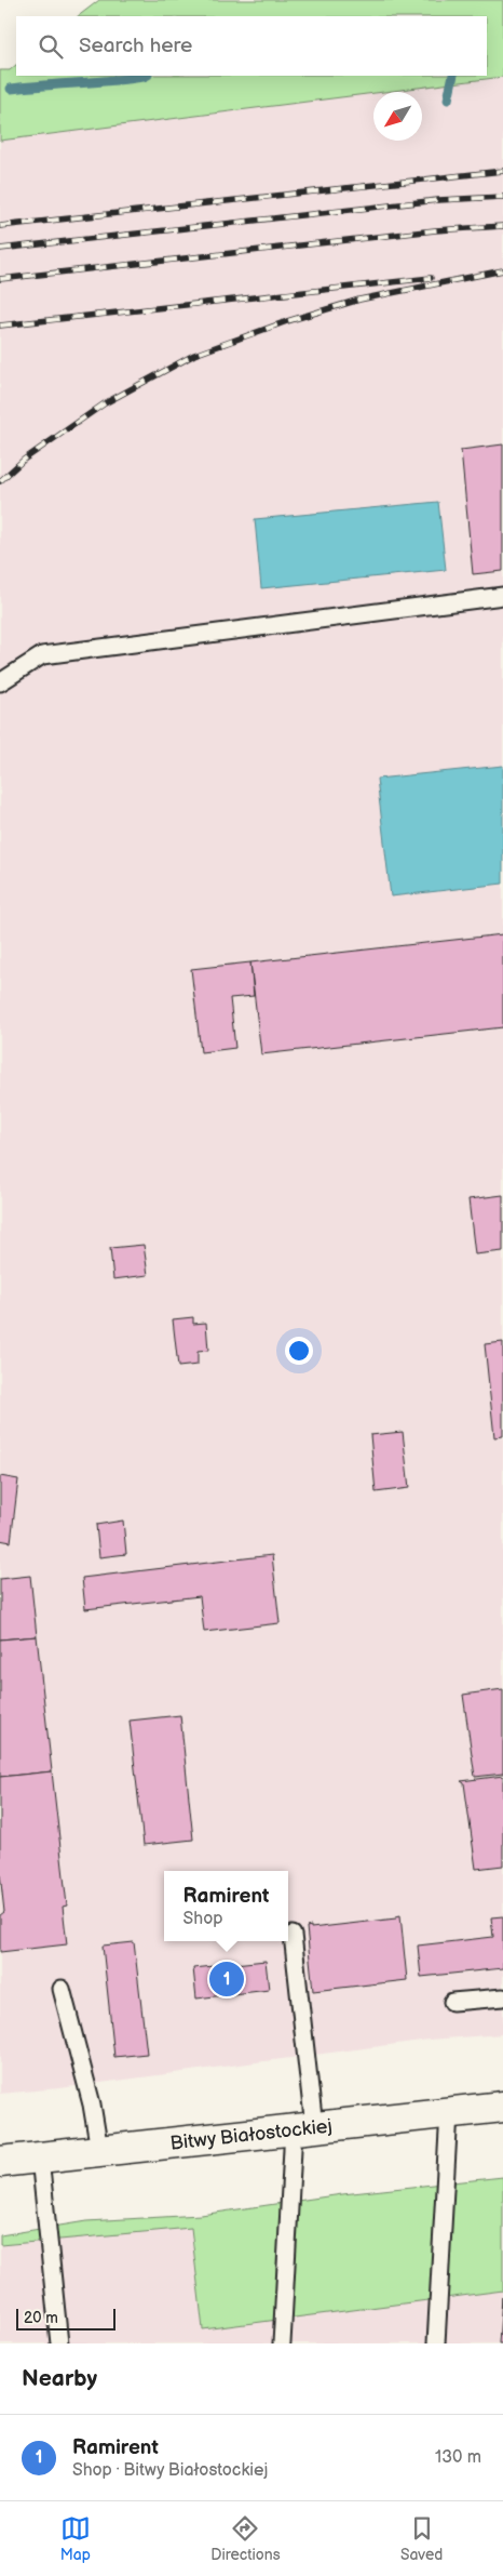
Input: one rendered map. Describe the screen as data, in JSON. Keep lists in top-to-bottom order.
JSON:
{
  "streets": {
    "street": ["Bitwy Białostockiej"]
  },
  "scale_bar": "20 m",
  "north": "bottom left",
  "page": {
    "search": "Search here",
    "popup": ["Ramirent", "Shop"],
    "pins": "1",
    "scale": "20 m",
    "heading": "Nearby",
    "list": [
      {
        "mark": "1",
        "name": "Ramirent",
        "note": "Shop · Bitwy Białostockiej",
        "value": "130 m"
      }
    ],
    "nav": ["Map", "Directions", "Saved"]
  }
}
